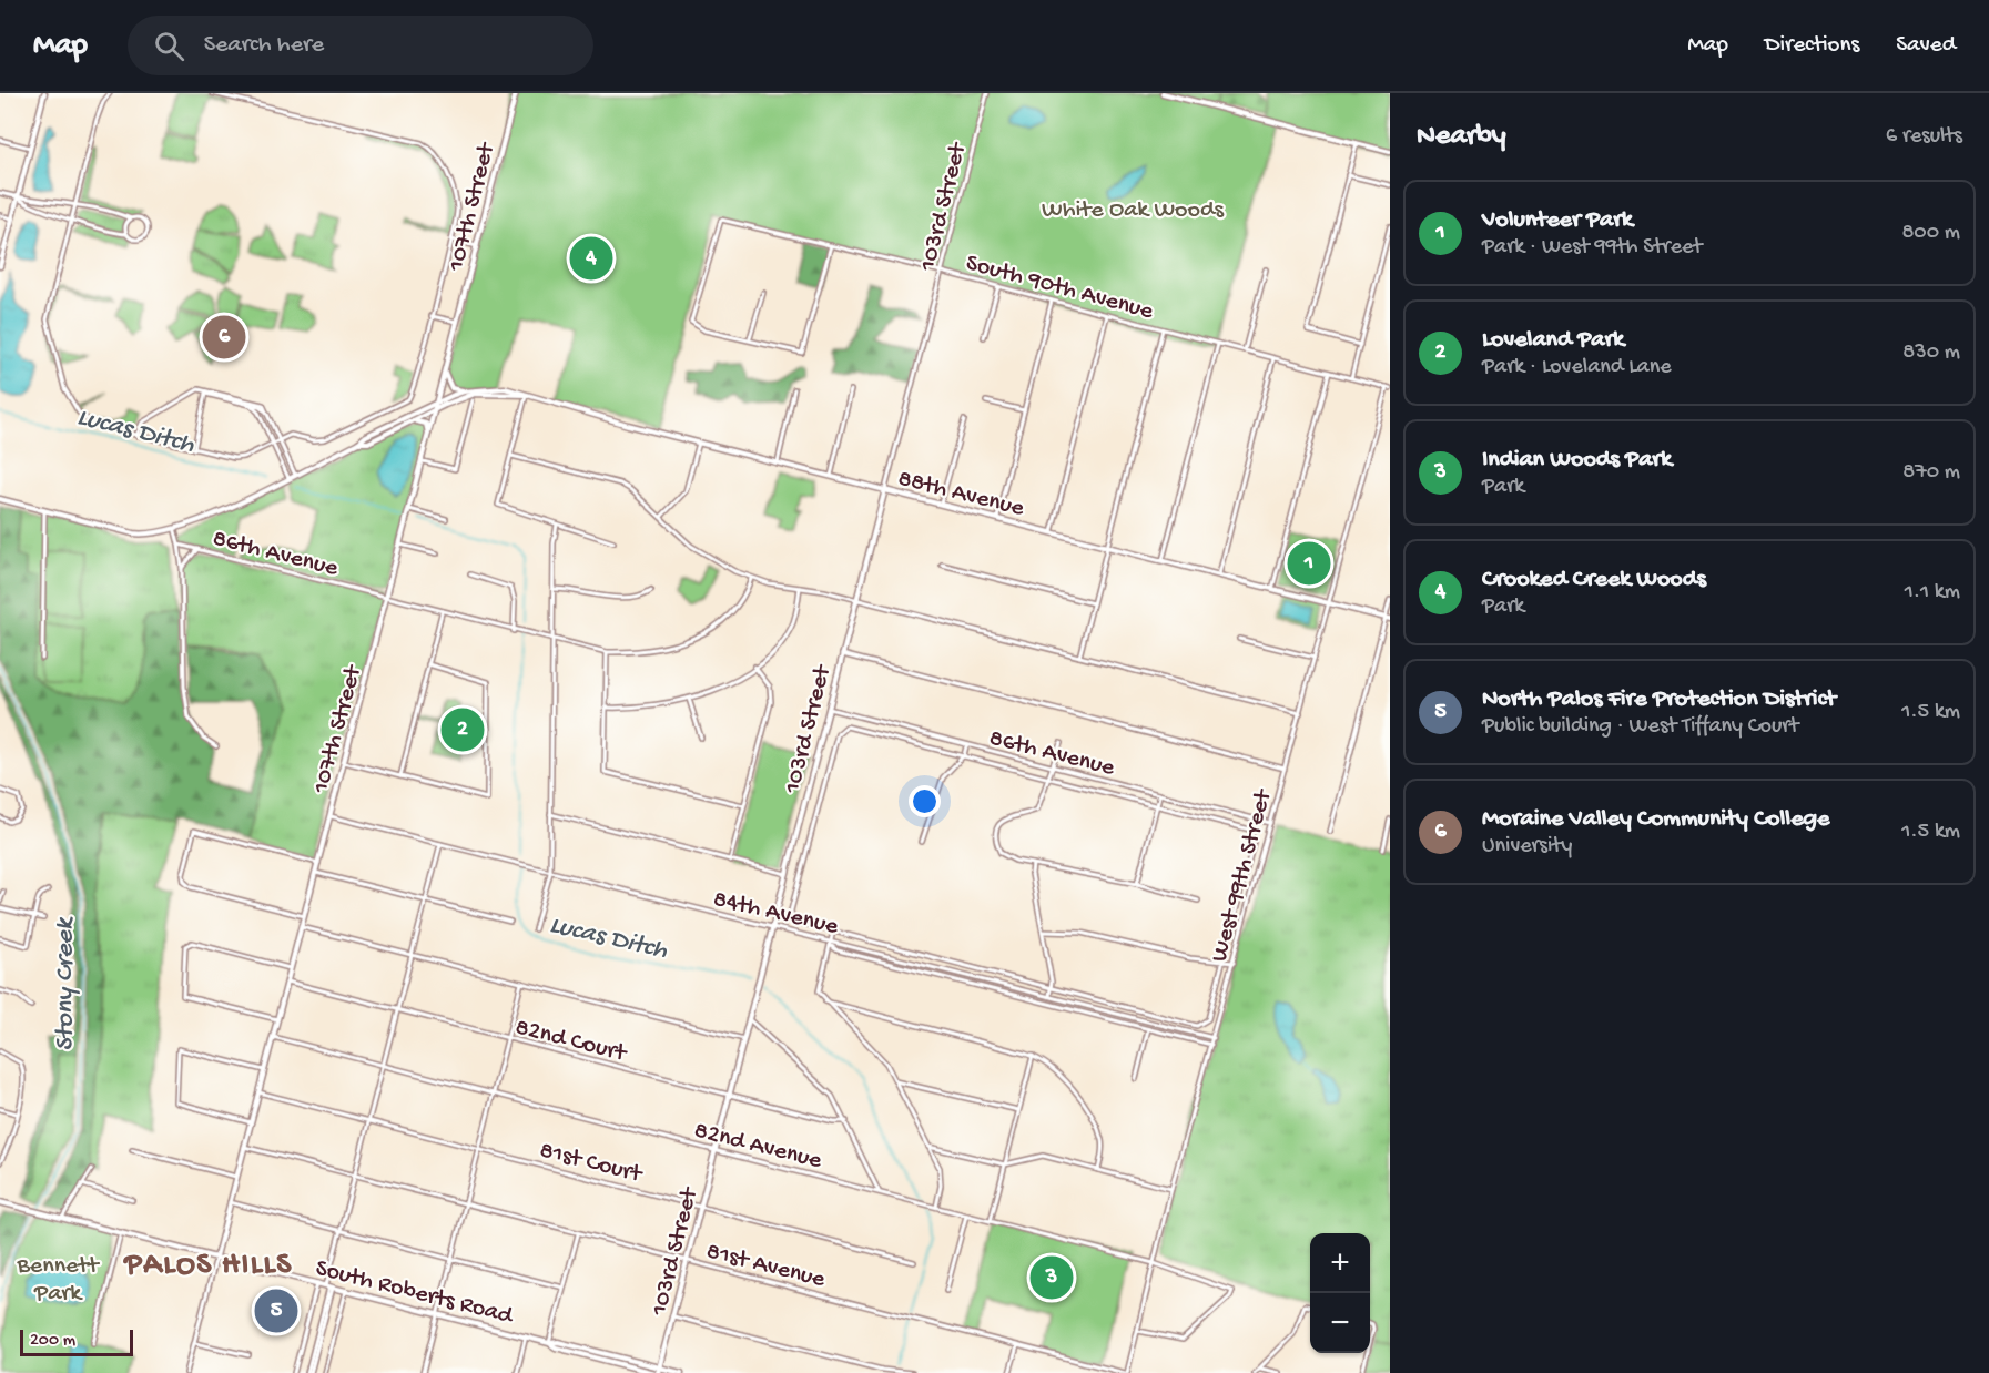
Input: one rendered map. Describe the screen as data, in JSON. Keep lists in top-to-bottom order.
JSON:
{
  "streets": {
    "street": [
      "107th Street",
      "103rd Street",
      "South 90th Avenue",
      "88th Avenue",
      "86th Avenue",
      "West 99th Street",
      "84th Avenue",
      "82nd Court",
      "82nd Avenue",
      "81st Court",
      "81st Avenue",
      "South Roberts Road"
    ]
  },
  "crossings": [
    ["107th Street", "88th Avenue"],
    ["107th Street", "86th Avenue"],
    ["107th Street", "84th Avenue"],
    ["107th Street", "82nd Court"],
    ["107th Street", "82nd Avenue"],
    ["107th Street", "81st Court"],
    ["107th Street", "81st Avenue"],
    ["107th Street", "South Roberts Road"],
    ["103rd Street", "South 90th Avenue"],
    ["103rd Street", "88th Avenue"],
    ["103rd Street", "86th Avenue"],
    ["103rd Street", "84th Avenue"],
    ["103rd Street", "82nd Court"],
    ["103rd Street", "82nd Avenue"],
    ["103rd Street", "81st Court"],
    ["103rd Street", "81st Avenue"],
    ["103rd Street", "South Roberts Road"],
    ["South 90th Avenue", "West 99th Street"],
    ["88th Avenue", "West 99th Street"],
    ["86th Avenue", "West 99th Street"],
    ["West 99th Street", "84th Avenue"],
    ["West 99th Street", "82nd Avenue"],
    ["West 99th Street", "81st Avenue"]
  ],
  "districts": ["PALOS HILLS"],
  "water": ["Lucas Ditch", "Stony Creek"],
  "parks": ["White Oak Woods", "Bennett Park"],
  "scale_bar": "200 m",
  "page": {
    "header": "Map",
    "search": "Search here",
    "nav": ["Map", "Directions", "Saved"],
    "heading": ["Nearby", "6 results"],
    "list": [
      {
        "mark": "1",
        "name": "Volunteer Park",
        "note": "Park · West 99th Street",
        "value": "800 m"
      },
      {
        "mark": "2",
        "name": "Loveland Park",
        "note": "Park · Loveland Lane",
        "value": "830 m"
      },
      {
        "mark": "3",
        "name": "Indian Woods Park",
        "note": "Park",
        "value": "870 m"
      },
      {
        "mark": "4",
        "name": "Crooked Creek Woods",
        "note": "Park",
        "value": "1.1 km"
      },
      {
        "mark": "5",
        "name": "North Palos Fire Protection District",
        "note": "Public building · West Tiffany Court",
        "value": "1.5 km"
      },
      {
        "mark": "6",
        "name": "Moraine Valley Community College",
        "note": "University",
        "value": "1.5 km"
      }
    ],
    "pins": [
      "4",
      "6",
      "1",
      "2",
      "3",
      "5"
    ],
    "map_buttons": ["+", "−"],
    "scale": "200 m"
  }
}
